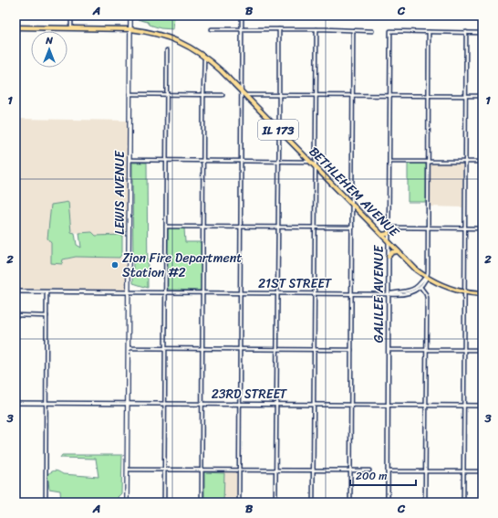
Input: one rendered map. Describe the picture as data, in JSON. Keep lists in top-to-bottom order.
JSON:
{
  "streets": {
    "main road": ["IL 173", "BETHLEHEM AVENUE", "LEWIS AVENUE"],
    "street": ["21ST STREET", "GALILEE AVENUE", "23RD STREET"]
  },
  "crossings": [
    ["IL 173", "BETHLEHEM AVENUE"],
    ["IL 173", "LEWIS AVENUE"],
    ["BETHLEHEM AVENUE", "LEWIS AVENUE"],
    ["BETHLEHEM AVENUE", "GALILEE AVENUE"],
    ["LEWIS AVENUE", "21ST STREET"],
    ["LEWIS AVENUE", "23RD STREET"],
    ["21ST STREET", "GALILEE AVENUE"],
    ["GALILEE AVENUE", "23RD STREET"]
  ],
  "places": ["Zion Fire Department Station #2"],
  "scale_bar": "200 m",
  "north": "top",
  "grid": {
    "columns": ["A", "B", "C"],
    "rows": ["1", "2", "3"]
  }
}
